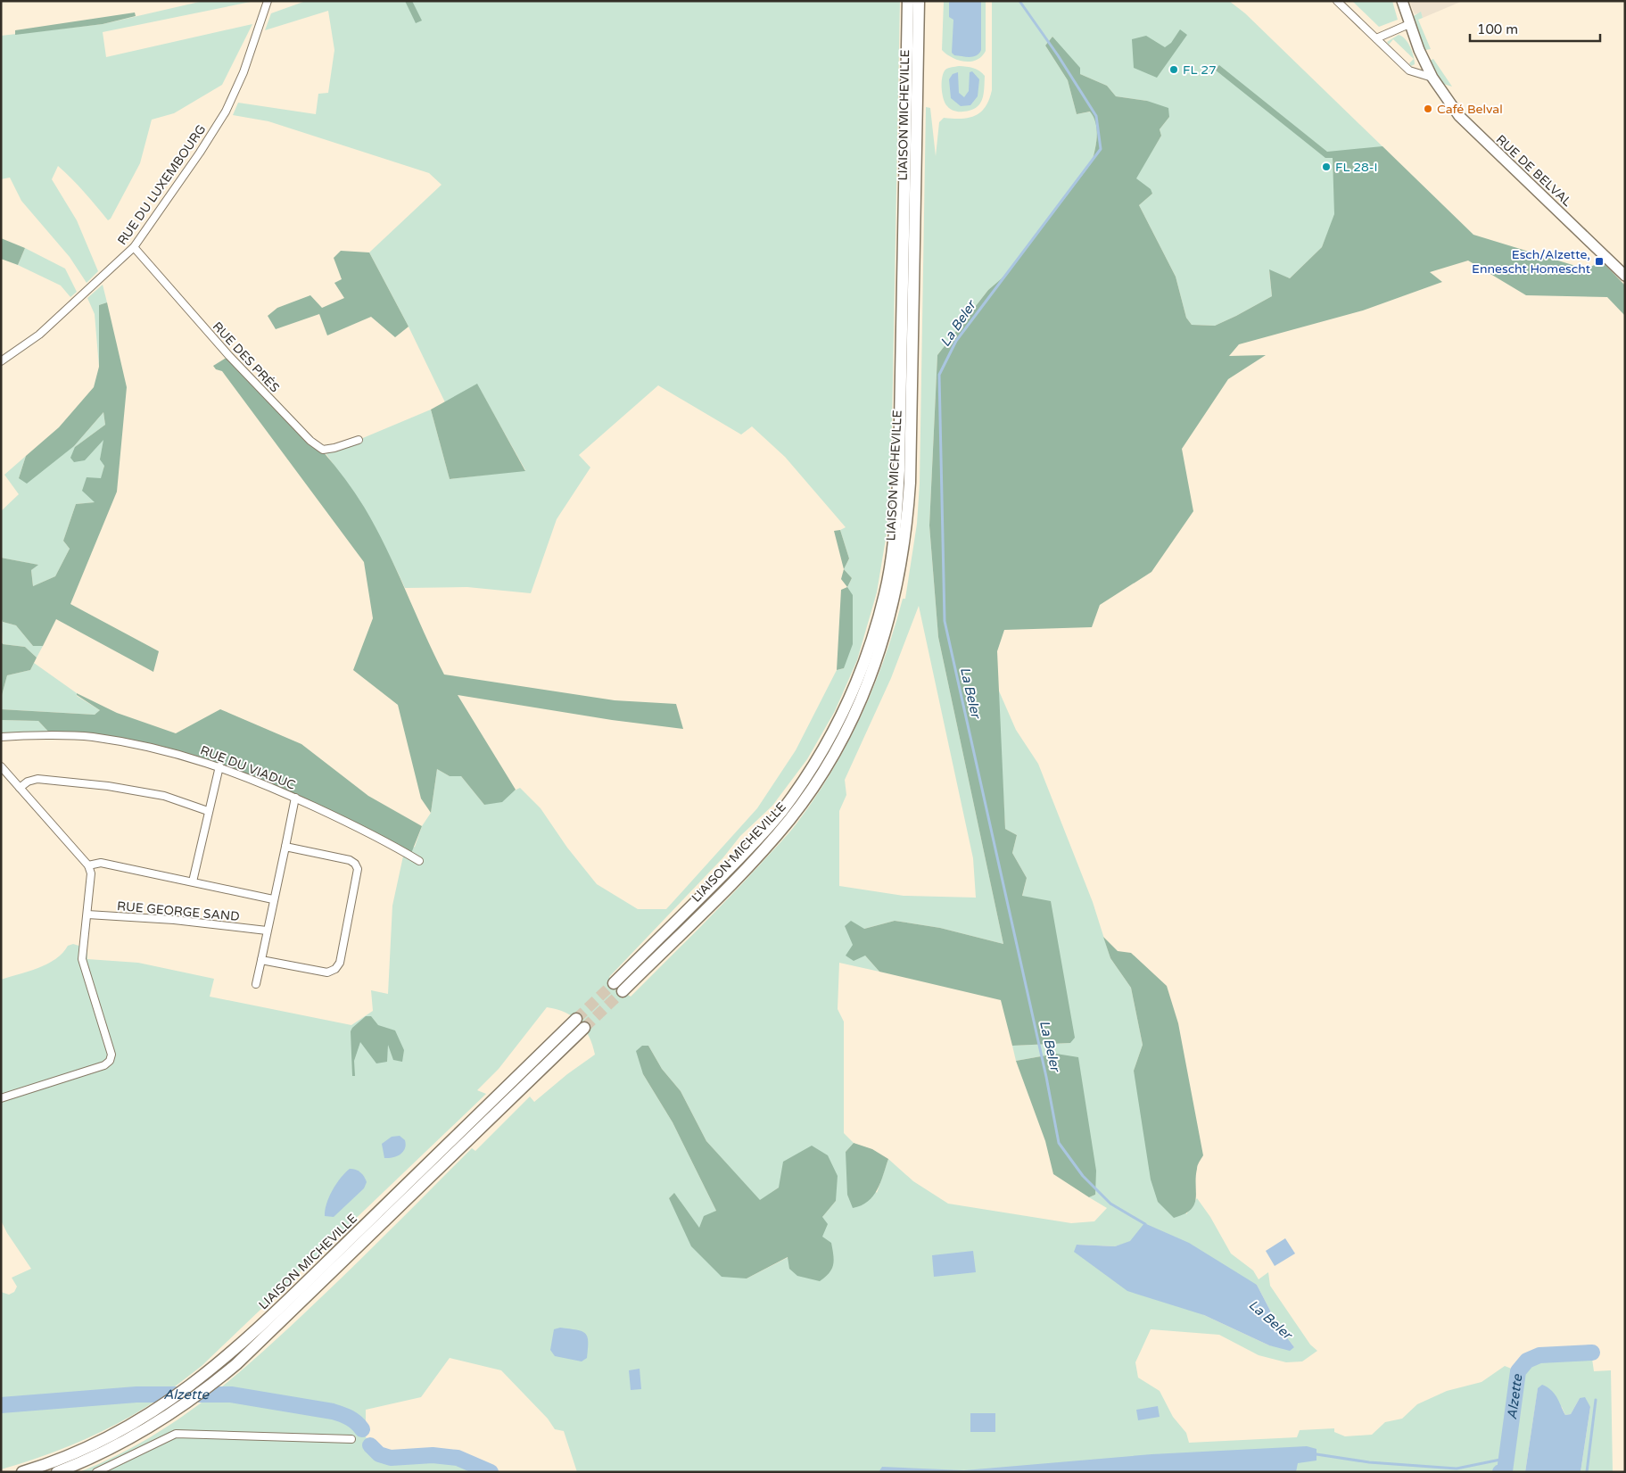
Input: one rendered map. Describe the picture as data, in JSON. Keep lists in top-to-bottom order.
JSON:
{
  "streets": {
    "highway": ["LIAISON MICHEVILLE"],
    "main road": ["RUE DE BELVAL"],
    "street": [
      "RUE DU LUXEMBOURG",
      "RUE DES PRÉS",
      "RUE DU VIADUC",
      "RUE GEORGE SAND"
    ]
  },
  "crossings": [
    ["RUE DU LUXEMBOURG", "RUE DES PRÉS"]
  ],
  "water": ["La Beler", "Alzette"],
  "places": {
    "other": ["FL 27", "Café Belval", "FL 28-I"],
    "transit": ["Esch/Alzette, Ennescht Homescht"]
  },
  "scale_bar": "100 m"
}
